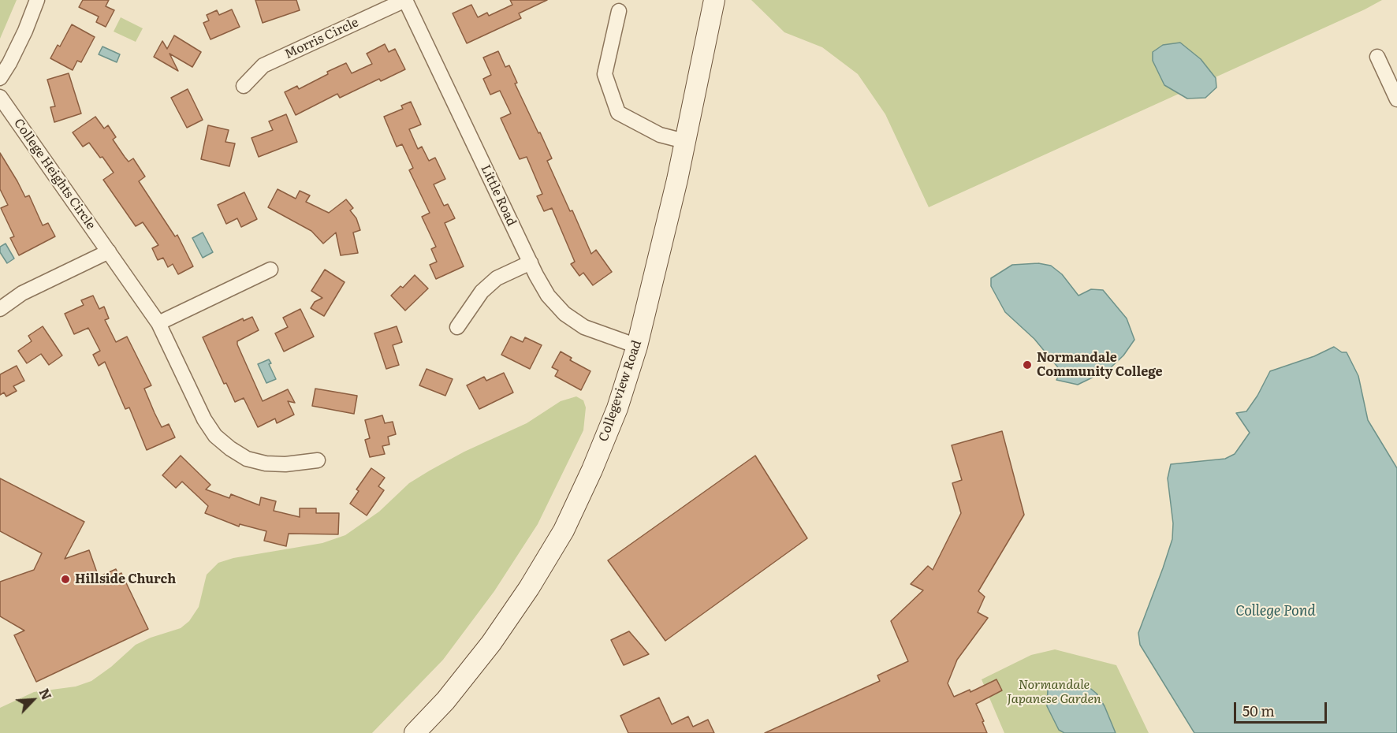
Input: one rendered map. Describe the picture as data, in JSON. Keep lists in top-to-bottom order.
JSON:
{
  "streets": {
    "street": [
      "Morris Circle",
      "College Heights Circle",
      "Little Road",
      "Collegeview Road"
    ]
  },
  "crossings": [
    ["Morris Circle", "Little Road"],
    ["Little Road", "Collegeview Road"]
  ],
  "water": ["College Pond"],
  "parks": ["Normandale Japanese Garden"],
  "places": ["Normandale Community College", "Hillside Church"],
  "scale_bar": "50 m",
  "north": "top right"
}
